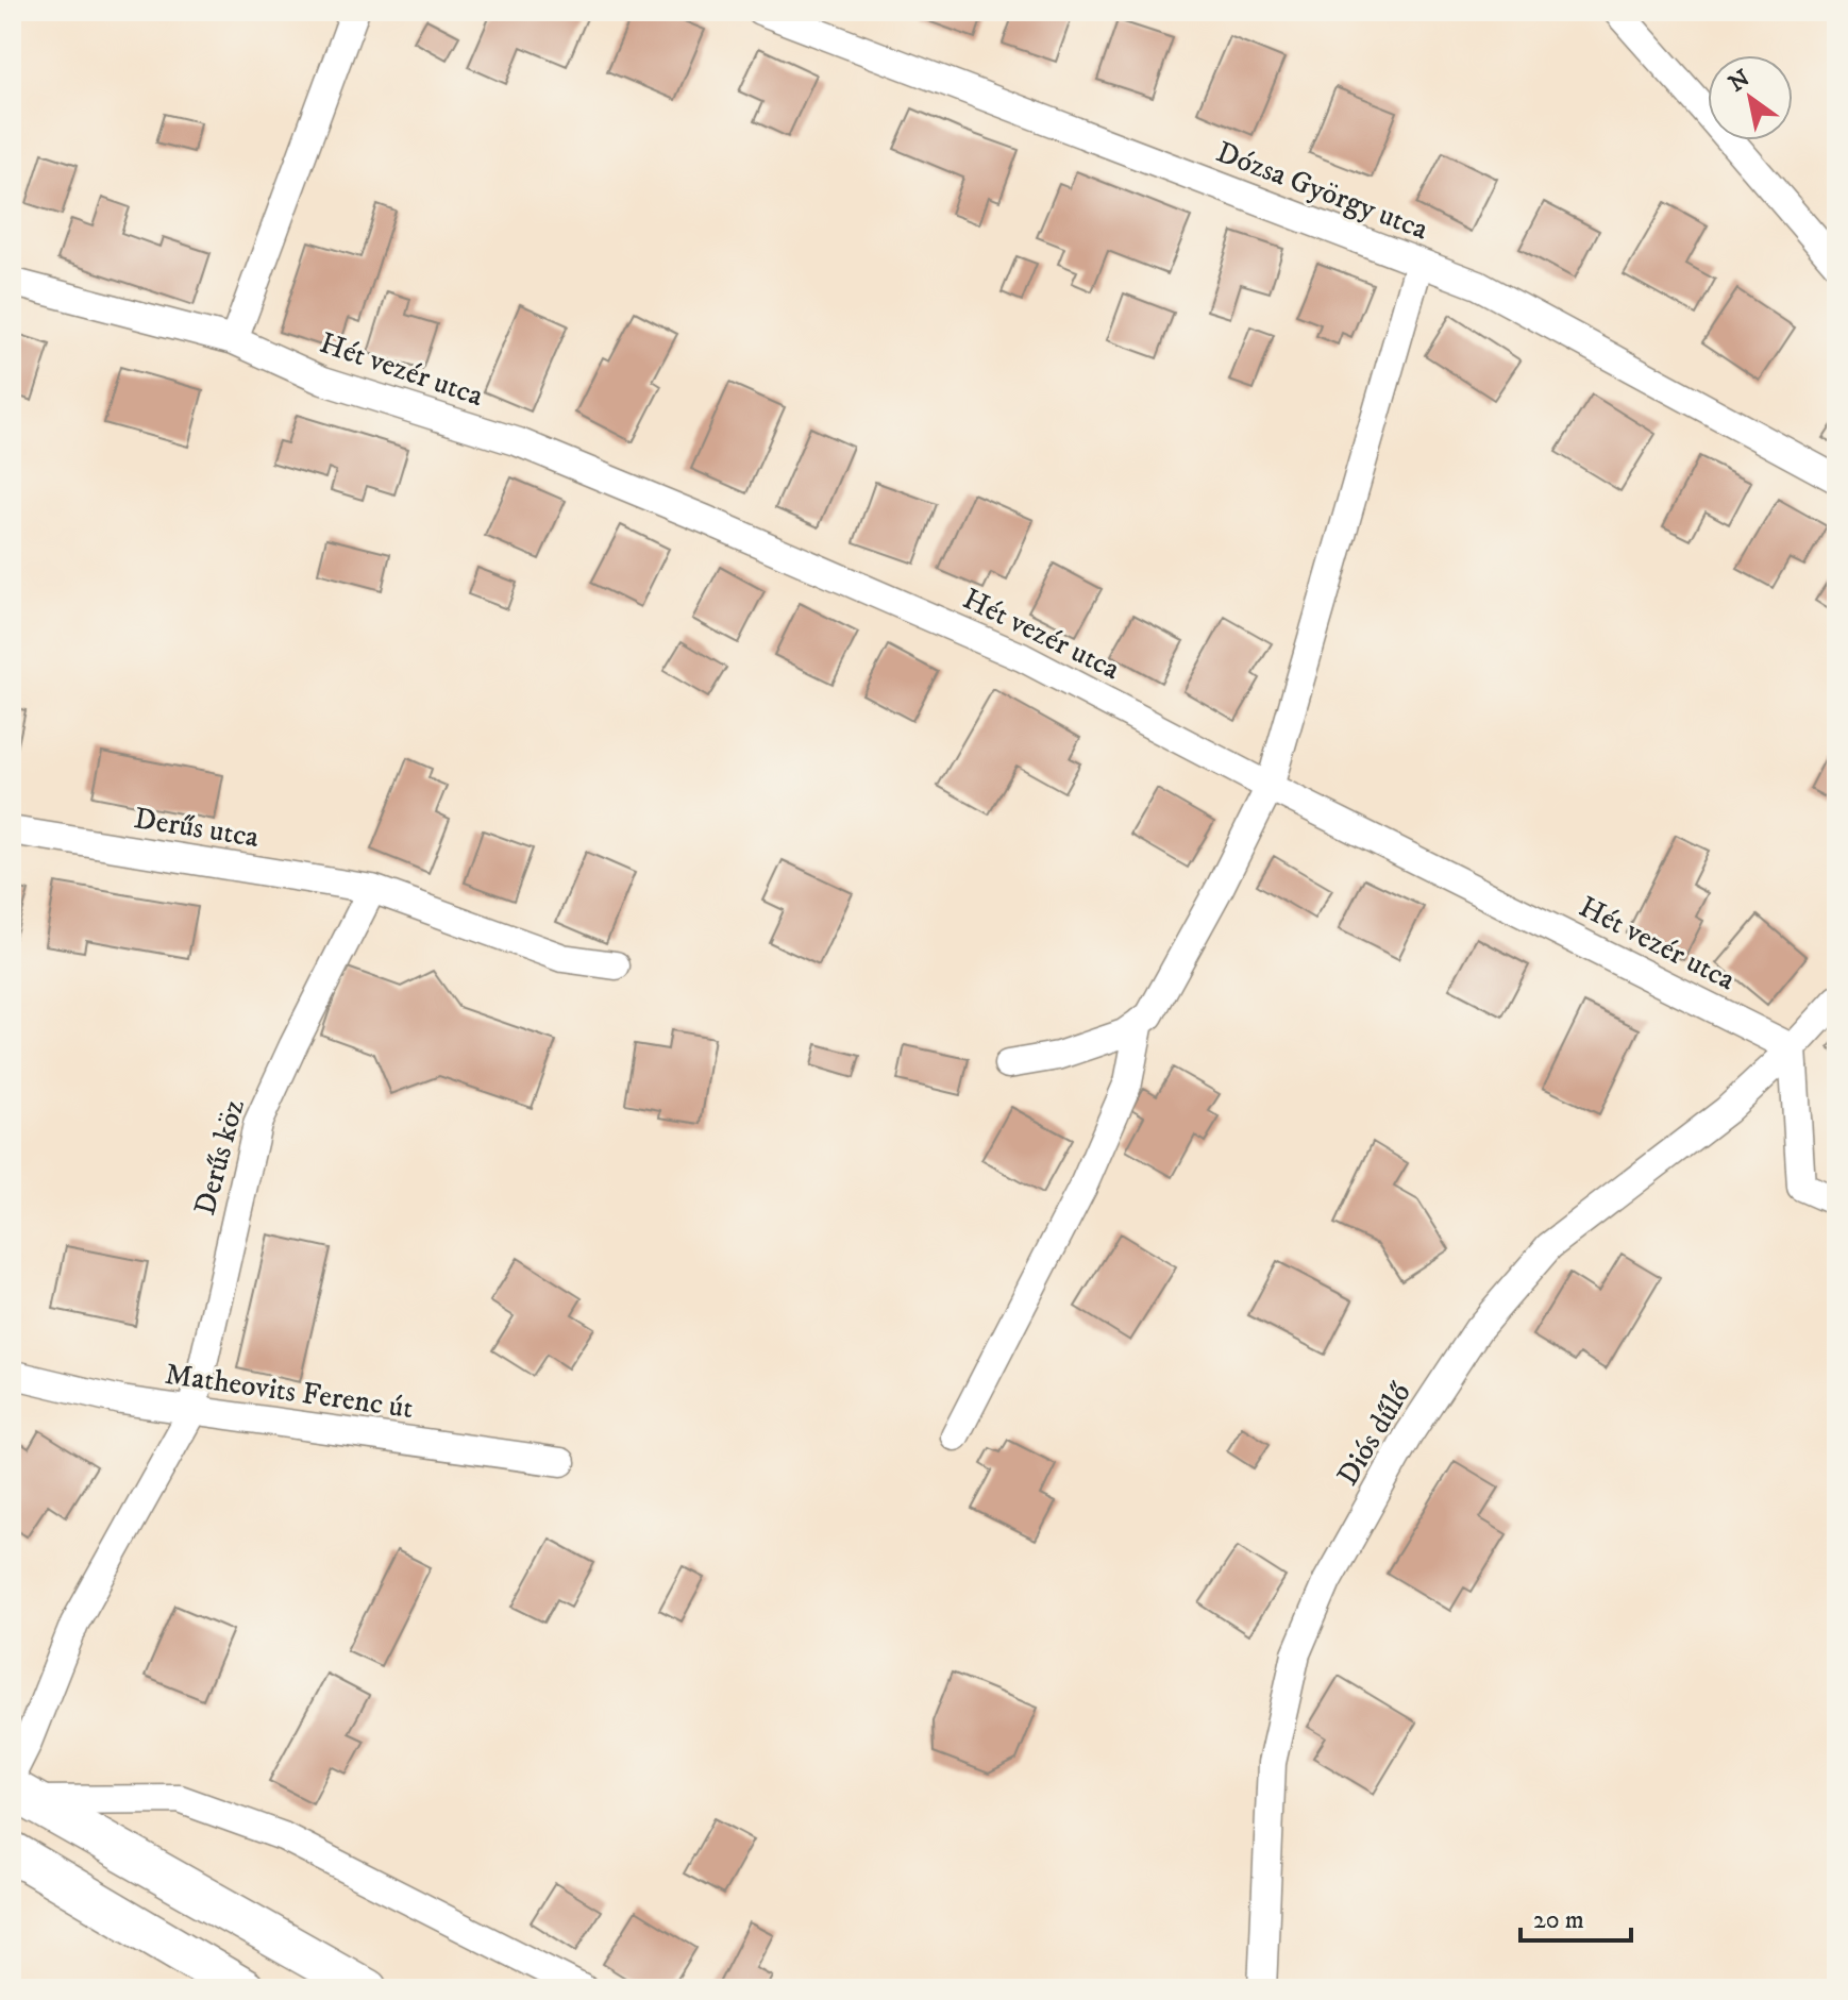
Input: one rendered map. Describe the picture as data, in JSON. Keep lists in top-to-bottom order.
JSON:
{
  "streets": {
    "street": [
      "Dózsa György utca",
      "Hét vezér utca",
      "Derűs utca",
      "Derűs köz",
      "Matheovits Ferenc út",
      "Diós dűlő"
    ]
  },
  "crossings": [
    ["Hét vezér utca", "Diós dűlő"],
    ["Derűs utca", "Derűs köz"],
    ["Derűs köz", "Matheovits Ferenc út"]
  ],
  "scale_bar": "20 m",
  "north": "top left"
}
